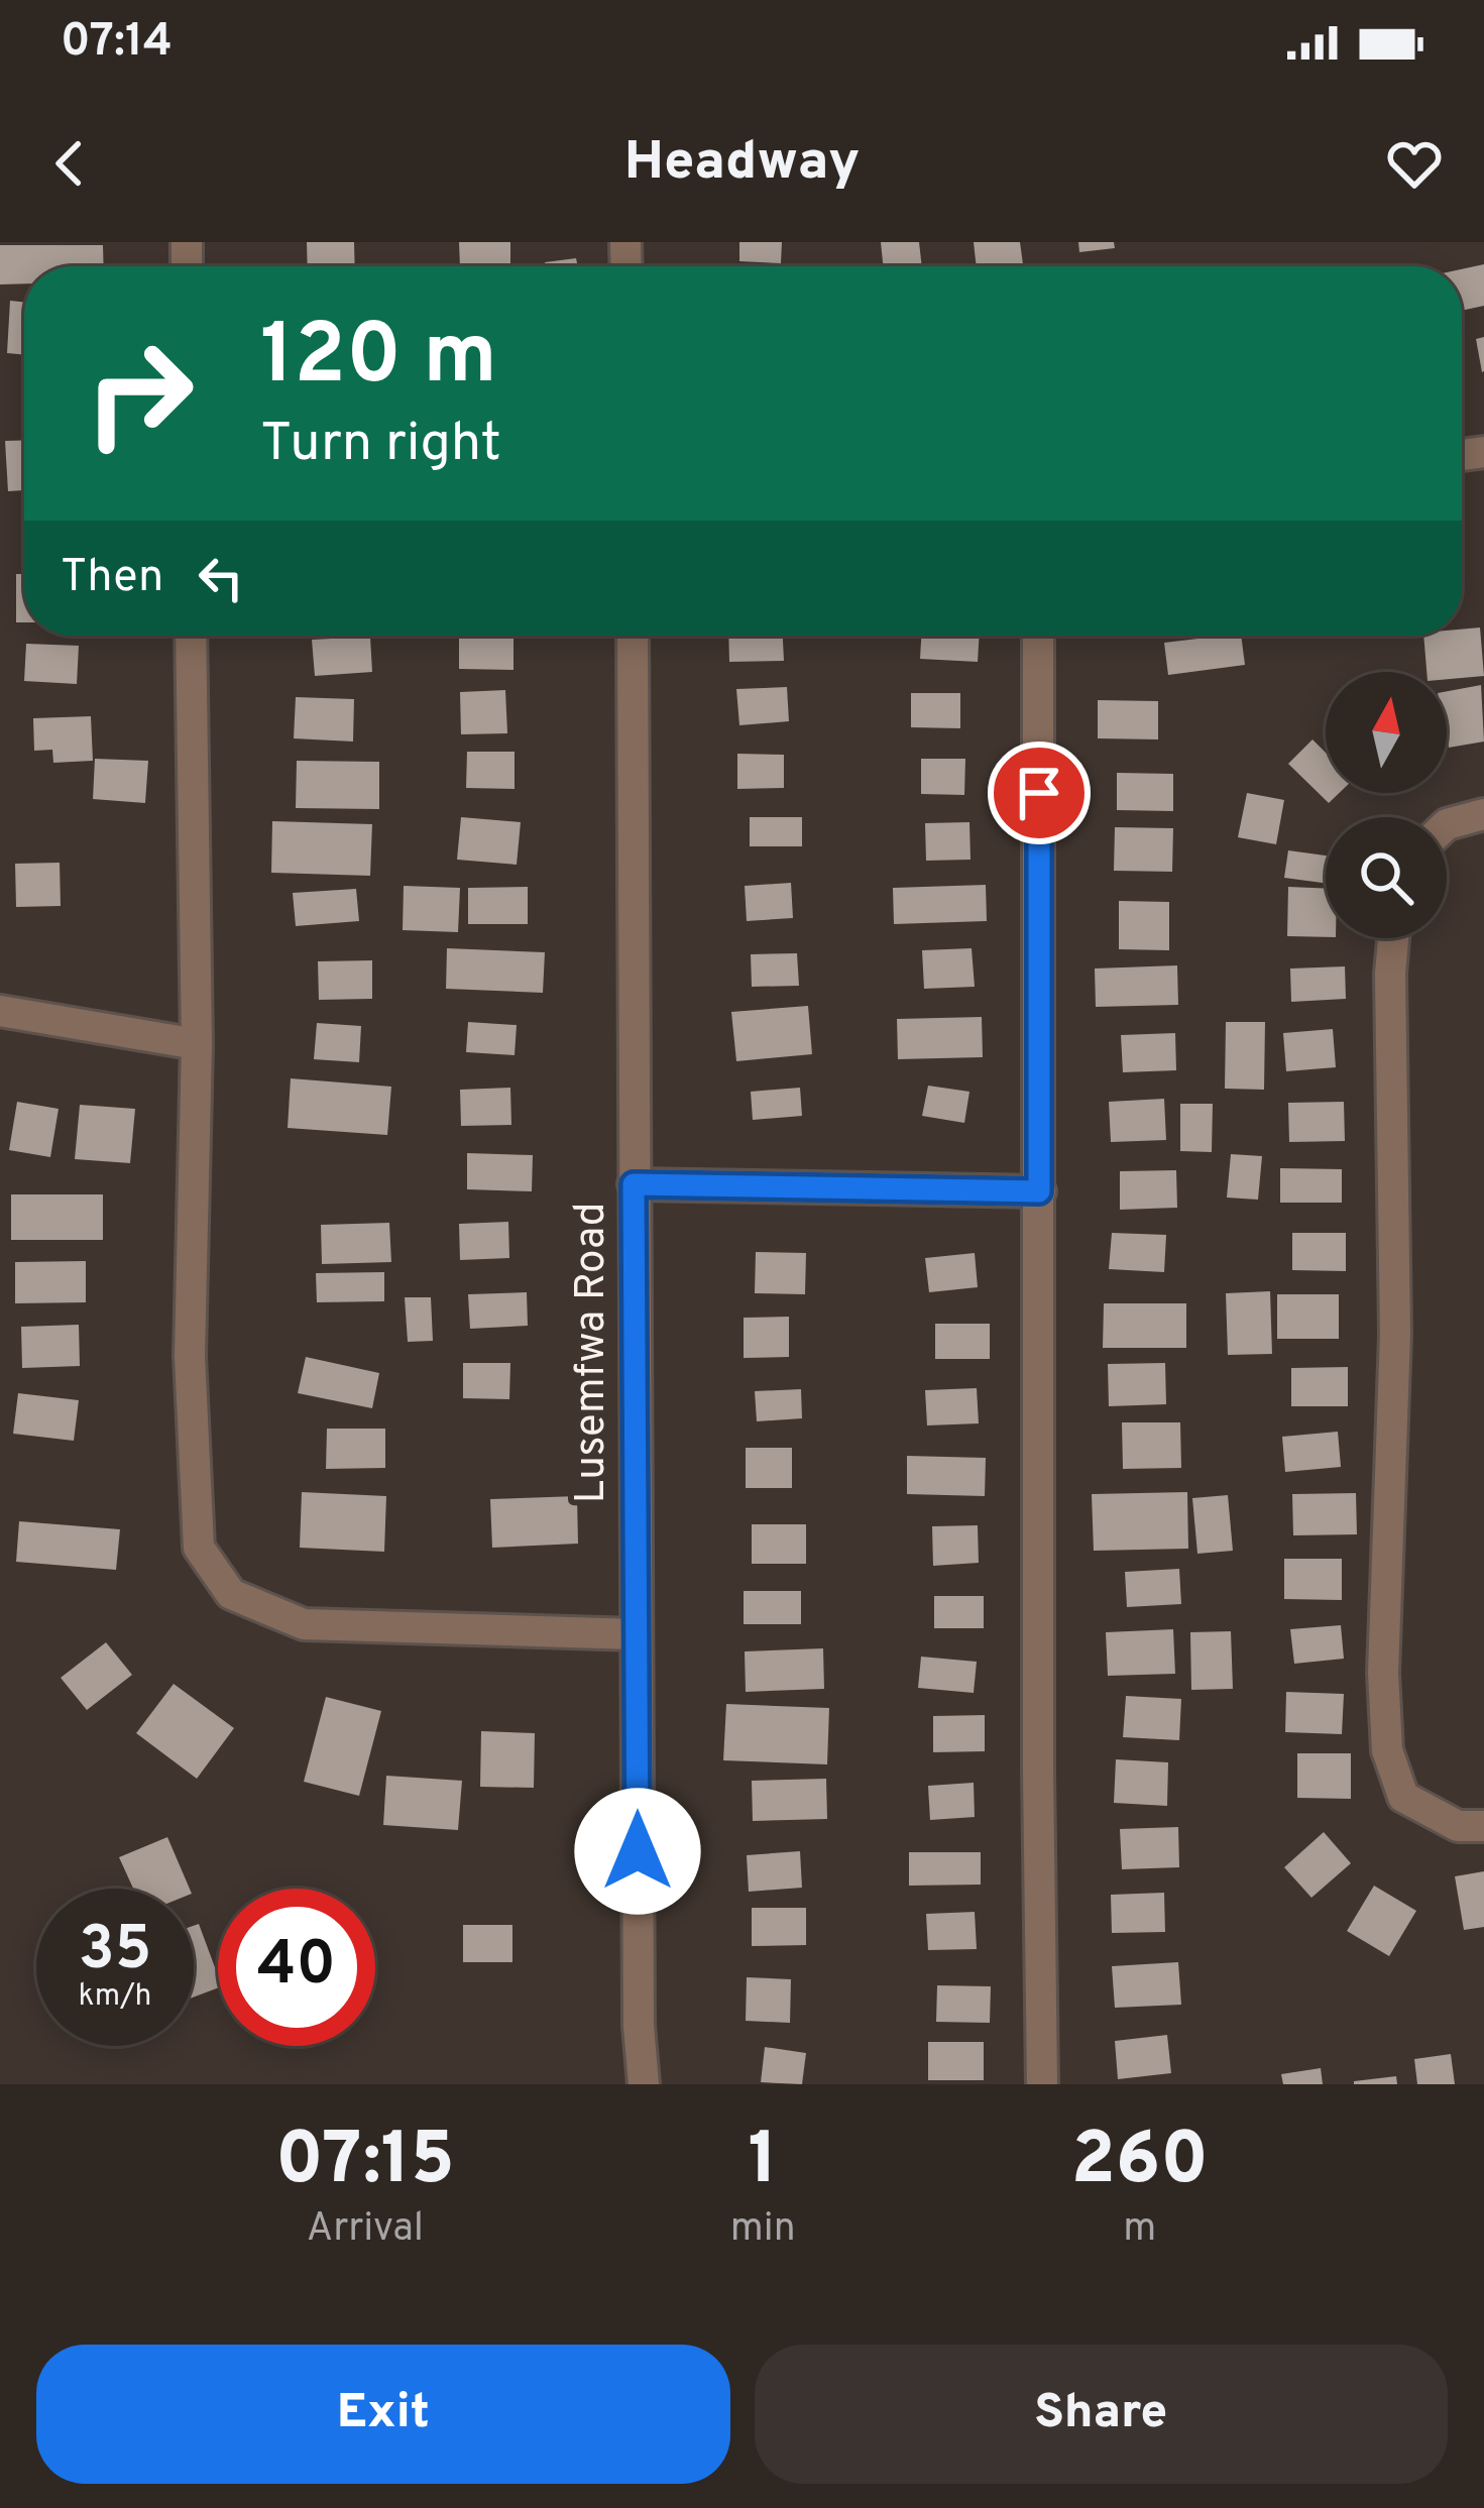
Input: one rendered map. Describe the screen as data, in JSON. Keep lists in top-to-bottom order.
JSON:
{
  "streets": {
    "street": ["Lusemfwa Road"]
  },
  "north": "top",
  "page": {
    "status": "07:14",
    "header": "Headway",
    "turn": ["120 m", "Turn right"],
    "then": "Then",
    "speed": "35 km/h",
    "limit": "40",
    "eta": [
      "07:15",
      "Arrival",
      "1",
      "min",
      "260",
      "m"
    ],
    "buttons": ["Exit", "Share"]
  }
}
